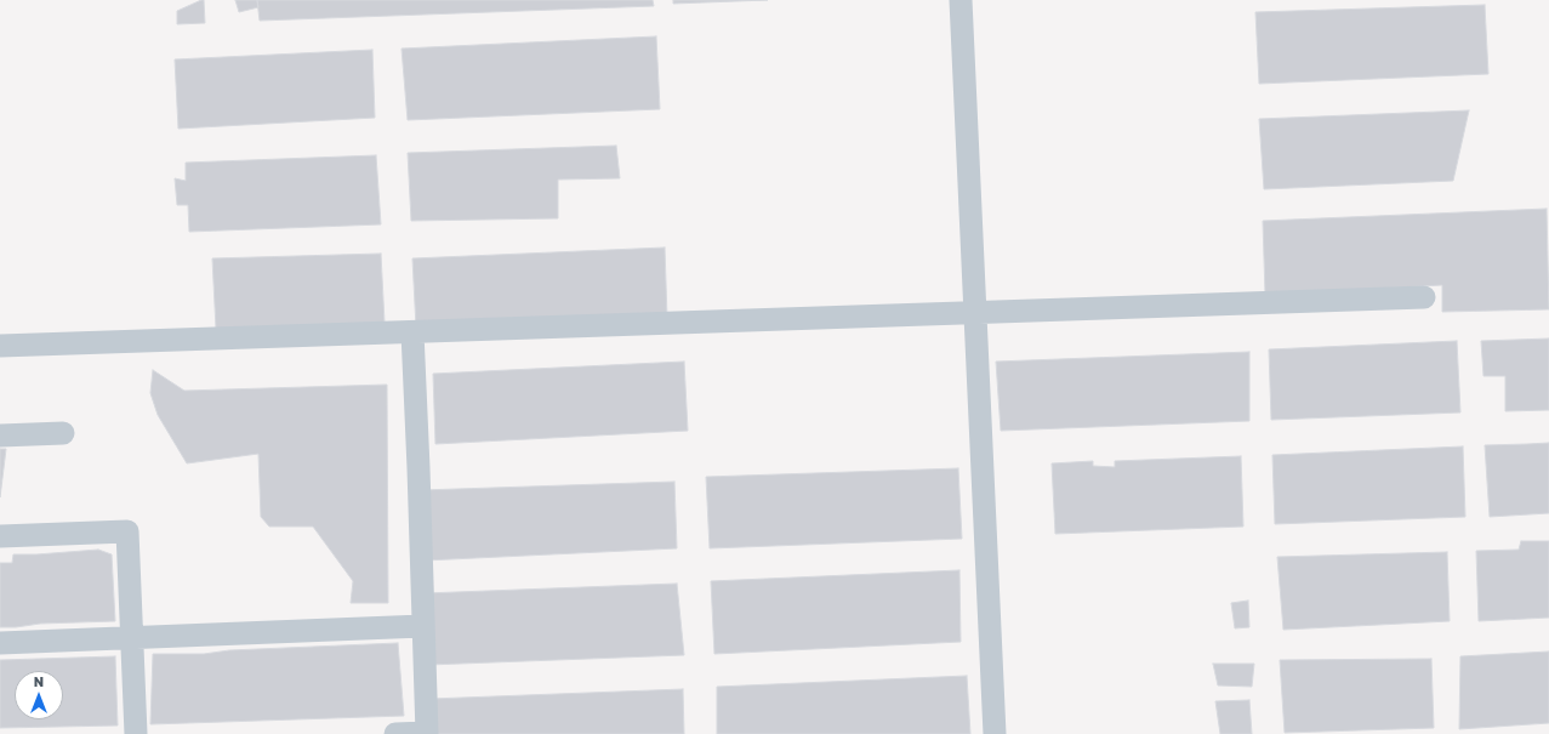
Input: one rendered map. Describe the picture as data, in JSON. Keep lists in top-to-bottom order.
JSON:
{
  "north": "top"
}
